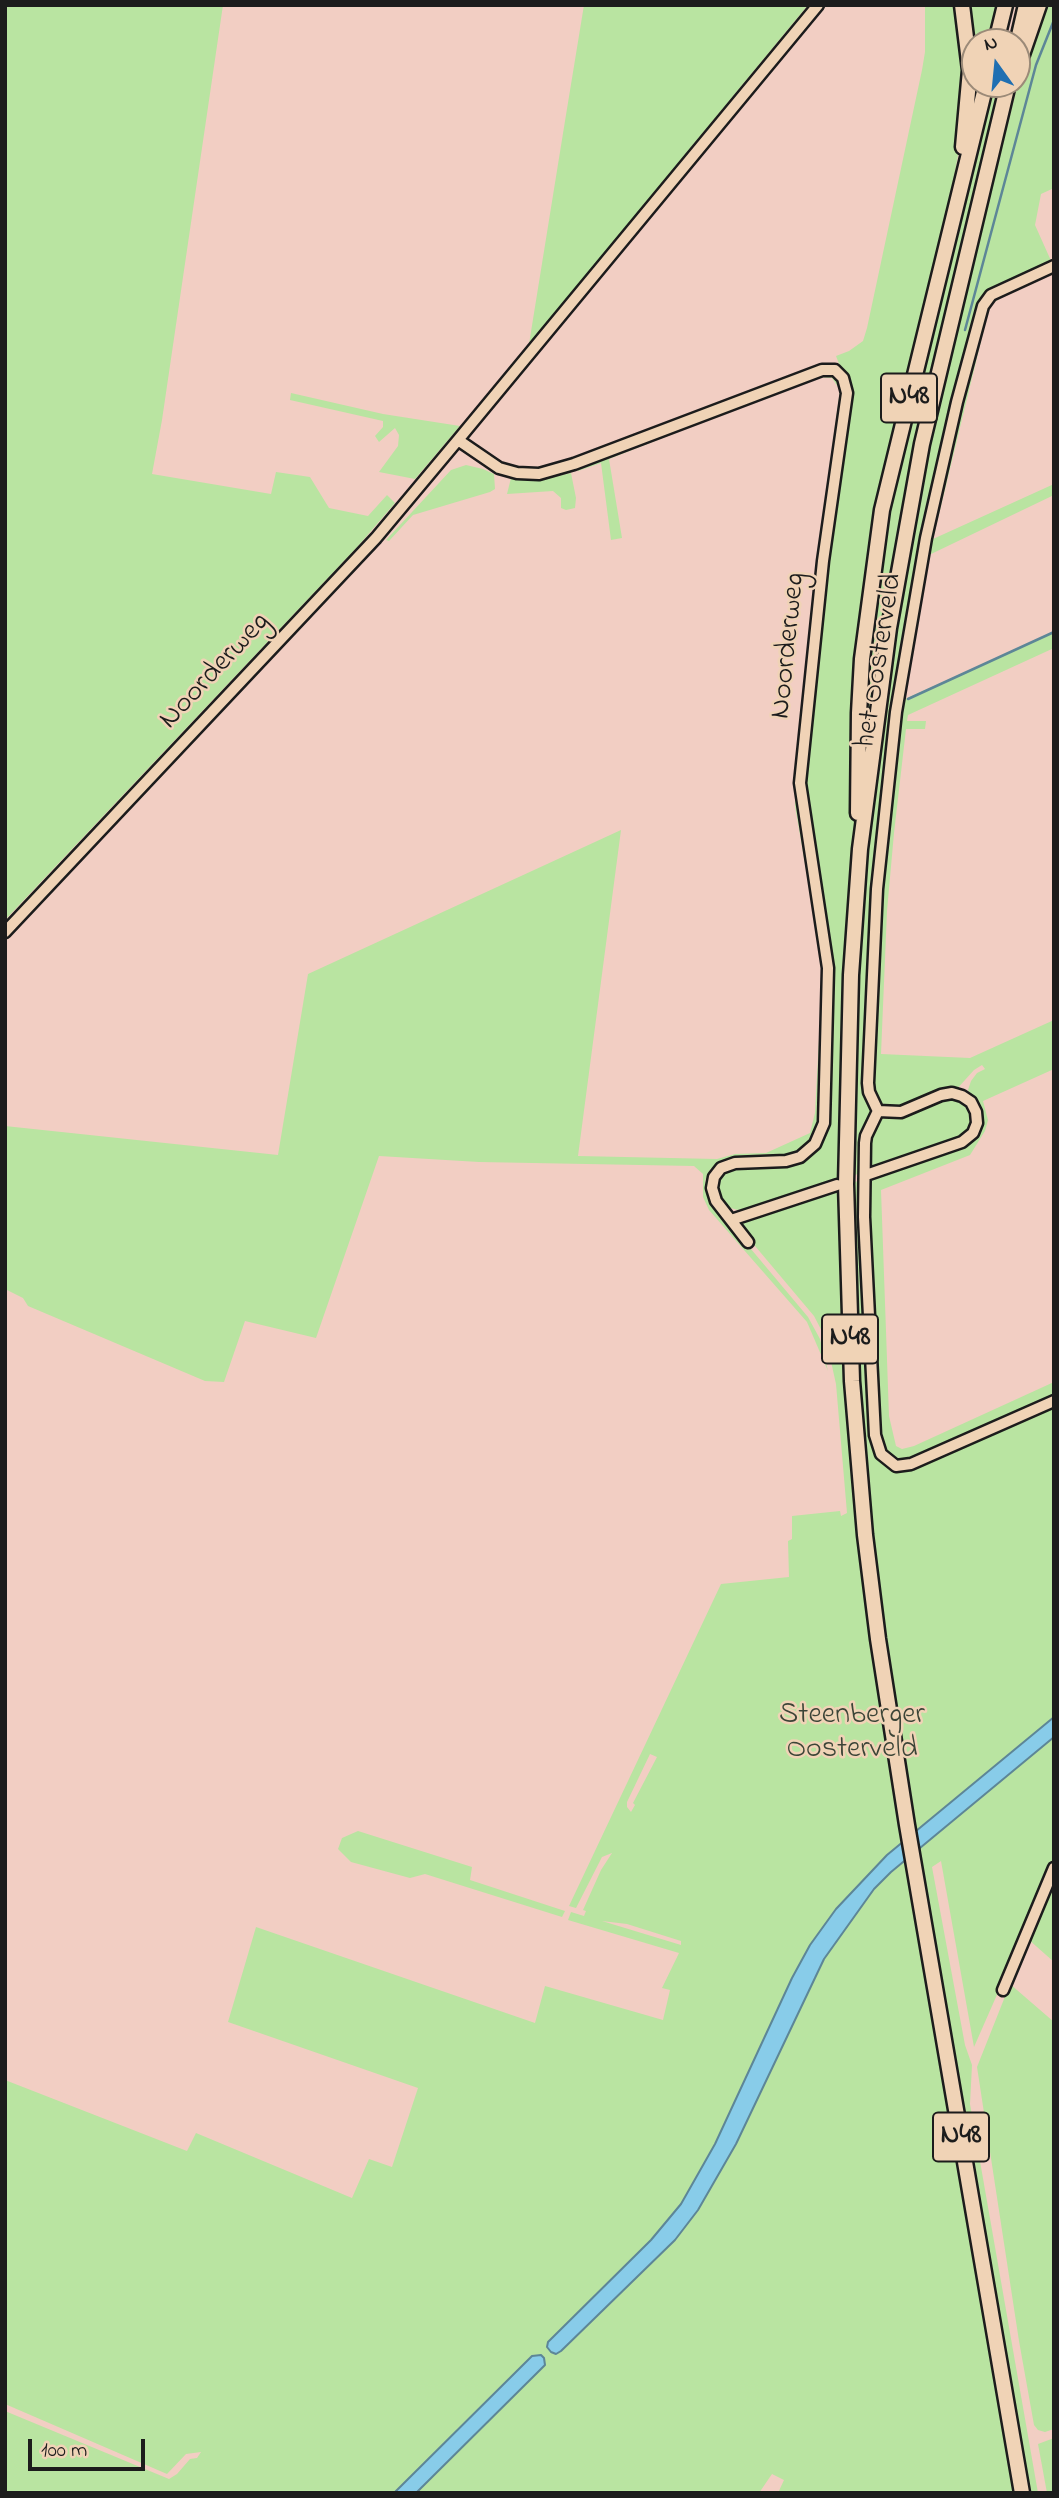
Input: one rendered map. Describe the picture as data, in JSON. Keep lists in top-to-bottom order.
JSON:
{
  "streets": {
    "highway": ["N48"],
    "street": ["Noorderweg", "het Oosterveld"]
  },
  "parks": ["Steenberger Oosterveld"],
  "scale_bar": "100 m",
  "north": "top"
}
